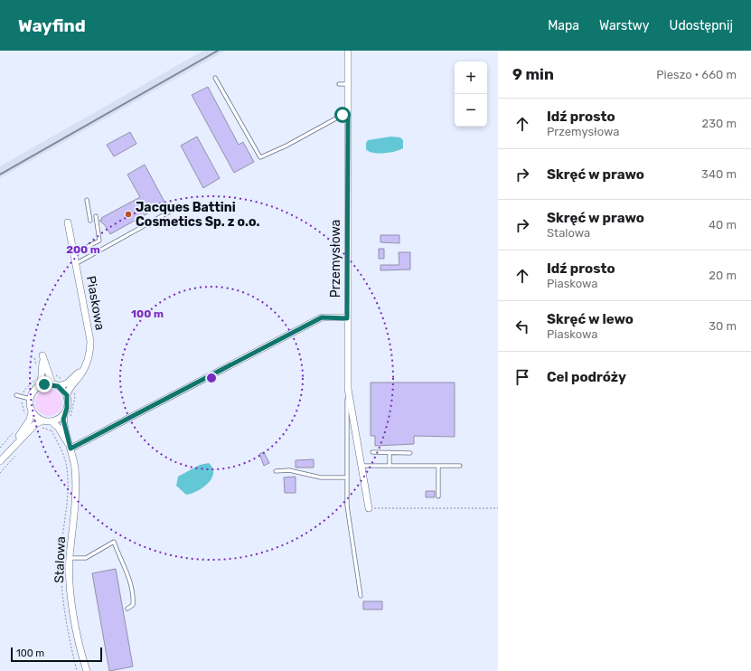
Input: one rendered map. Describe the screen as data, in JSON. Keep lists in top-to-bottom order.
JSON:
{
  "streets": {
    "street": ["Przemysłowa", "Piaskowa", "Stalowa"]
  },
  "crossings": [
    ["Piaskowa", "Stalowa"]
  ],
  "places": ["Jacques Battini Cosmetics Sp. z o.o."],
  "scale_bar": "100 m",
  "page": {
    "header": "Wayfind",
    "nav": ["Mapa", "Warstwy", "Udostępnij"],
    "heading": ["9 min", "Pieszo · 660 m"],
    "map_buttons": ["+", "−"],
    "list": [
      ["Idź prosto", "Przemysłowa", "230 m"],
      ["Skręć w prawo", "340 m"],
      ["Skręć w prawo", "Stalowa", "40 m"],
      ["Idź prosto", "Piaskowa", "20 m"],
      ["Skręć w lewo", "Piaskowa", "30 m"],
      "Cel podróży"
    ],
    "scale": "100 m"
  },
  "rings": ["200 m", "100 m"]
}
